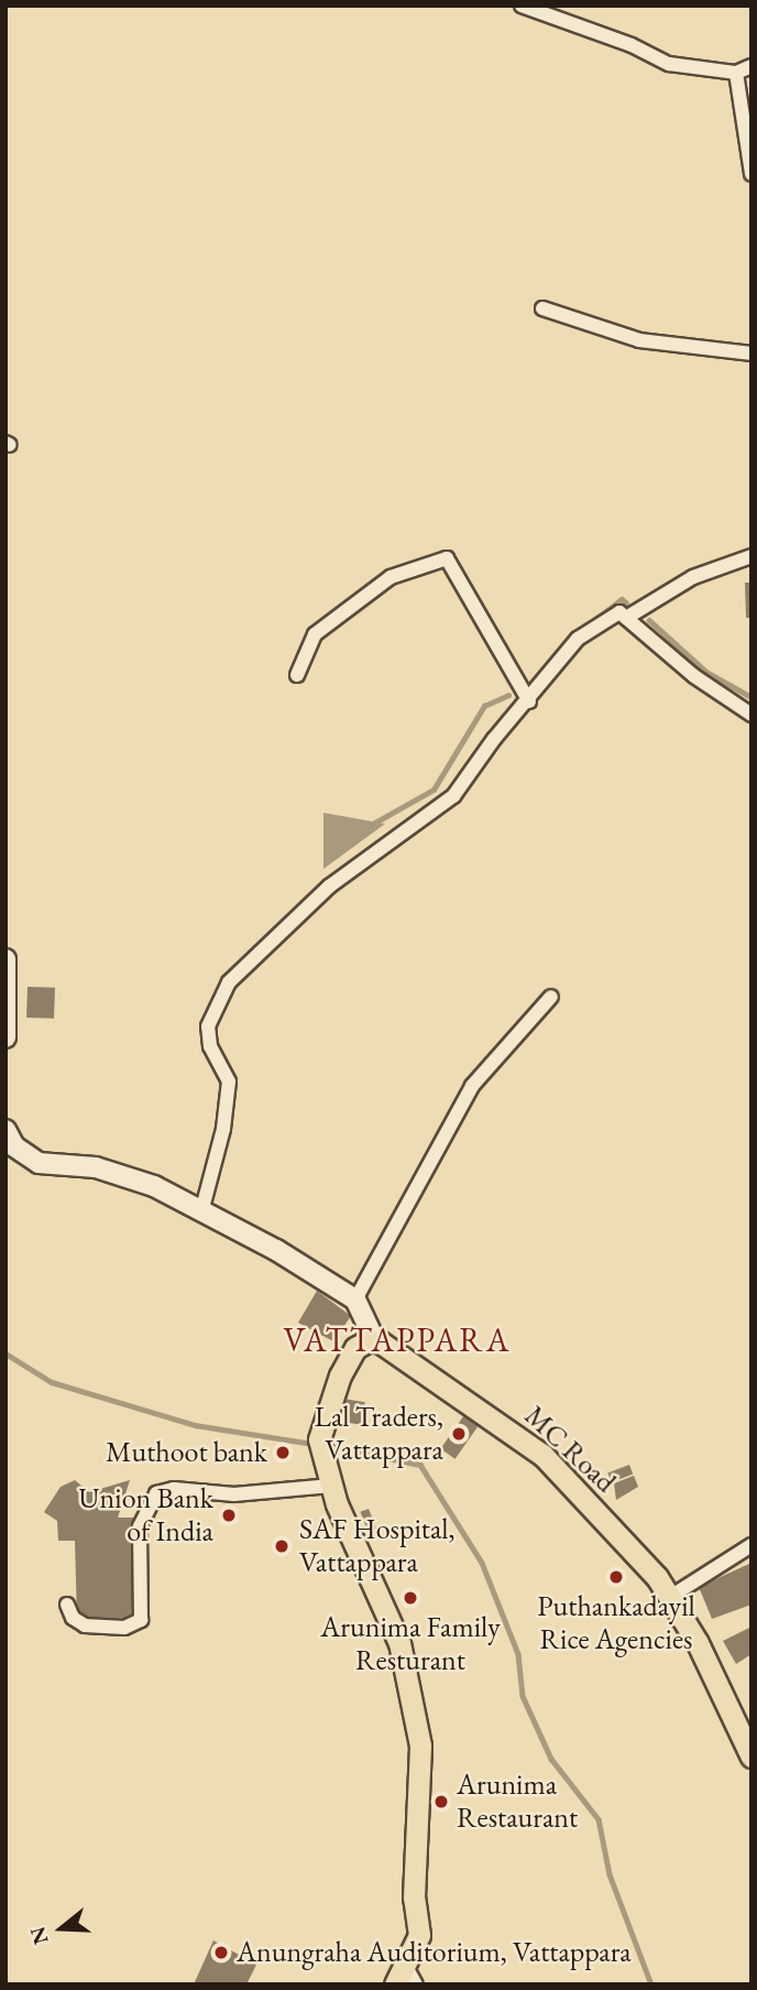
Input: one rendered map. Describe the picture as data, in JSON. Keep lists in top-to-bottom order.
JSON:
{
  "streets": {
    "main road": ["MC Road"]
  },
  "districts": ["VATTAPPARA"],
  "places": [
    "Lal Traders, Vattappara",
    "Muthoot bank",
    "Union Bank of India",
    "SAF Hospital, Vattappara",
    "Puthankadayil Rice Agencies",
    "Arunima Family Resturant",
    "Arunima Restaurant",
    "Anungraha Auditorium, Vattappara"
  ],
  "north": "left"
}
